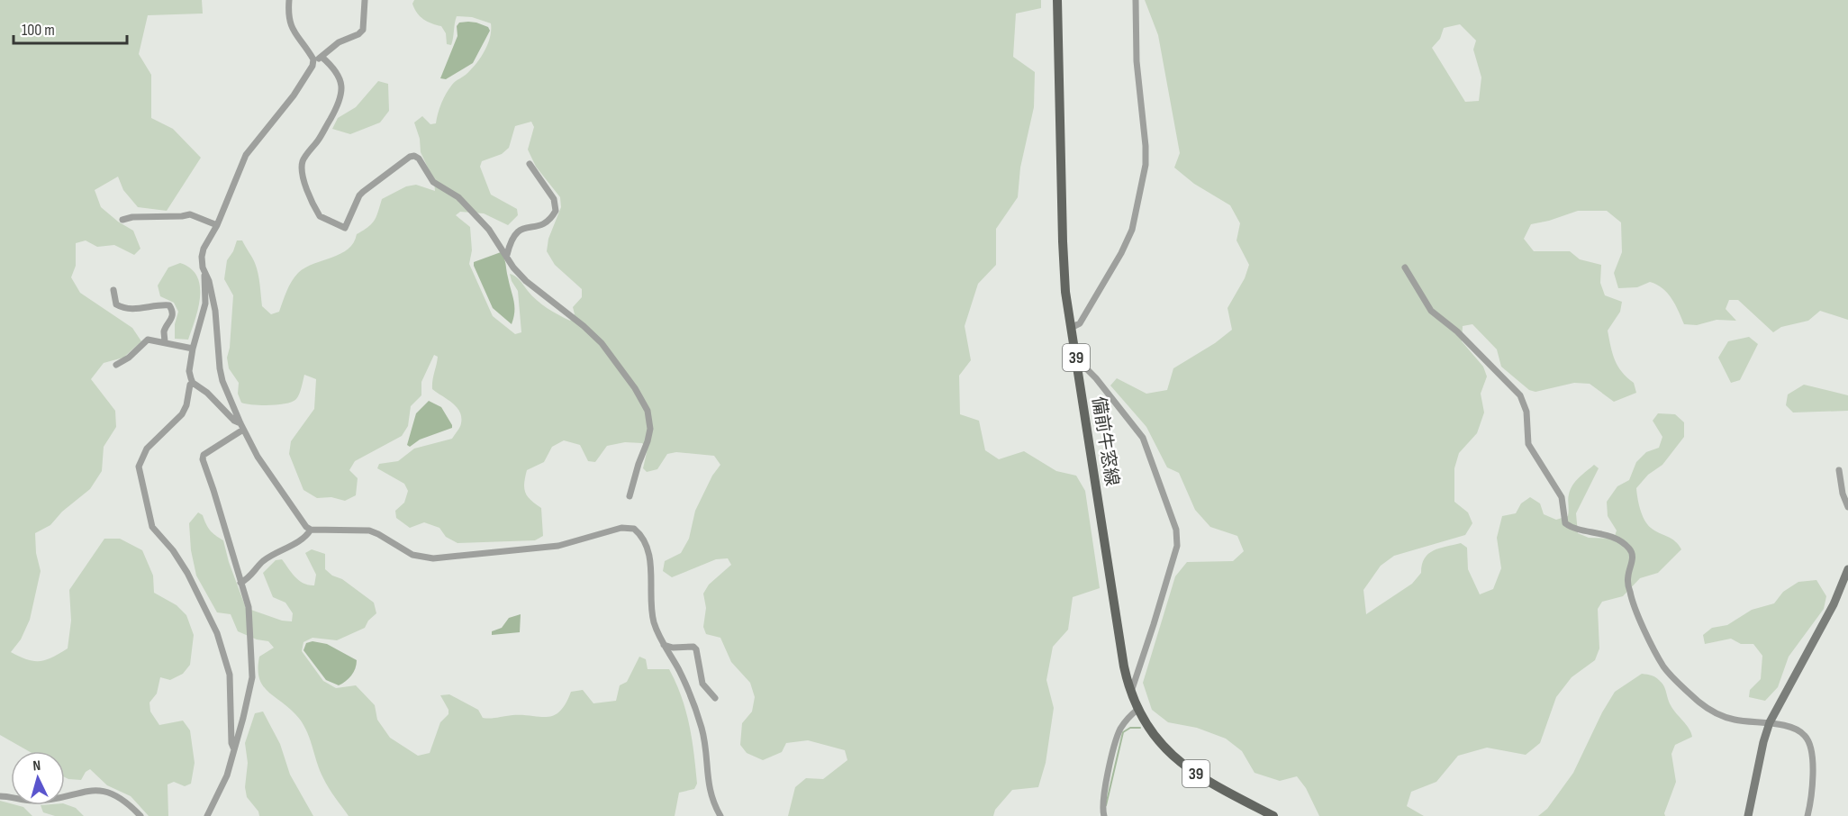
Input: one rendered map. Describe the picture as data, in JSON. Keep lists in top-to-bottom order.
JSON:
{
  "streets": {
    "main road": ["39", "備前牛窓線"]
  },
  "scale_bar": "100 m",
  "north": "top"
}
